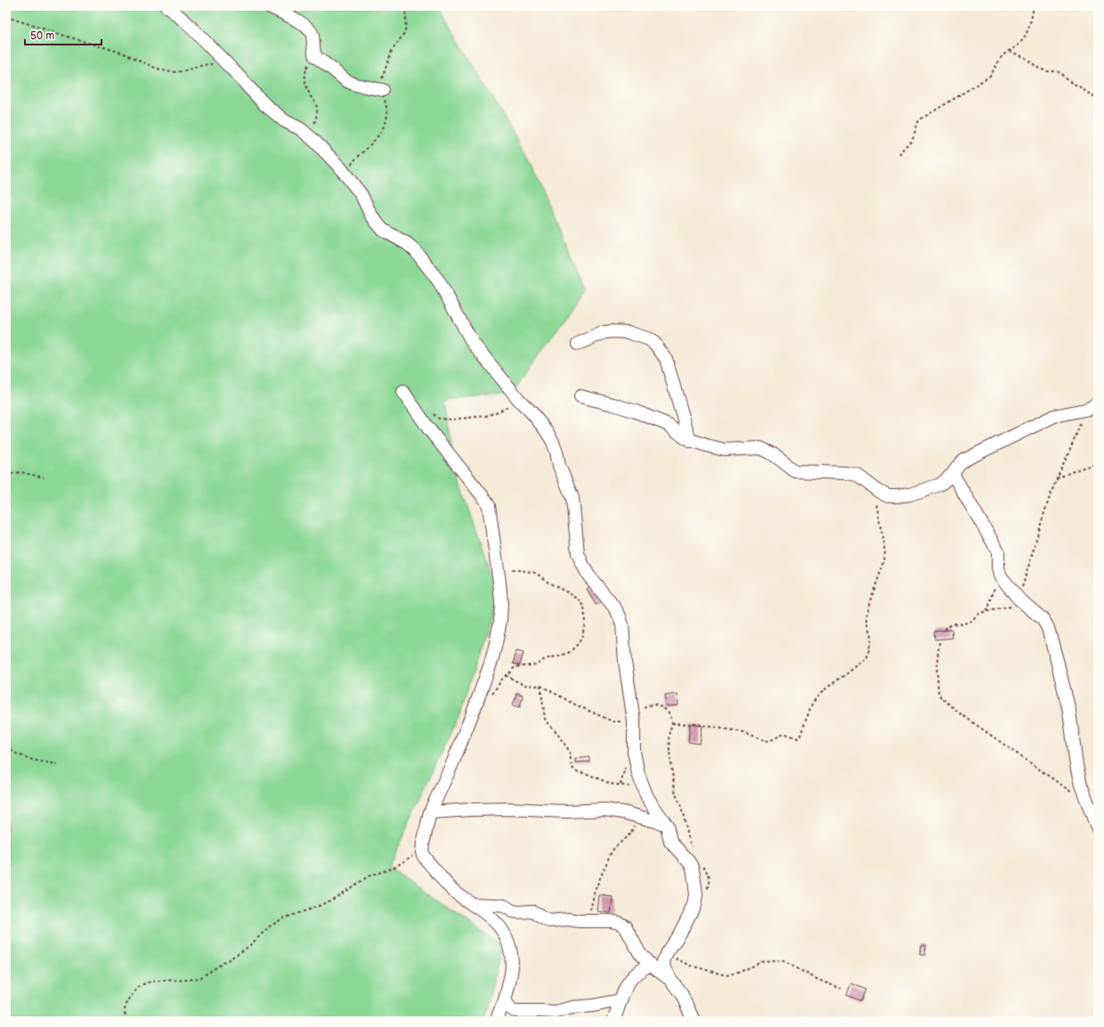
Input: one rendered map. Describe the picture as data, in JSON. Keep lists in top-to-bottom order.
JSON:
{
  "scale_bar": "50 m"
}
